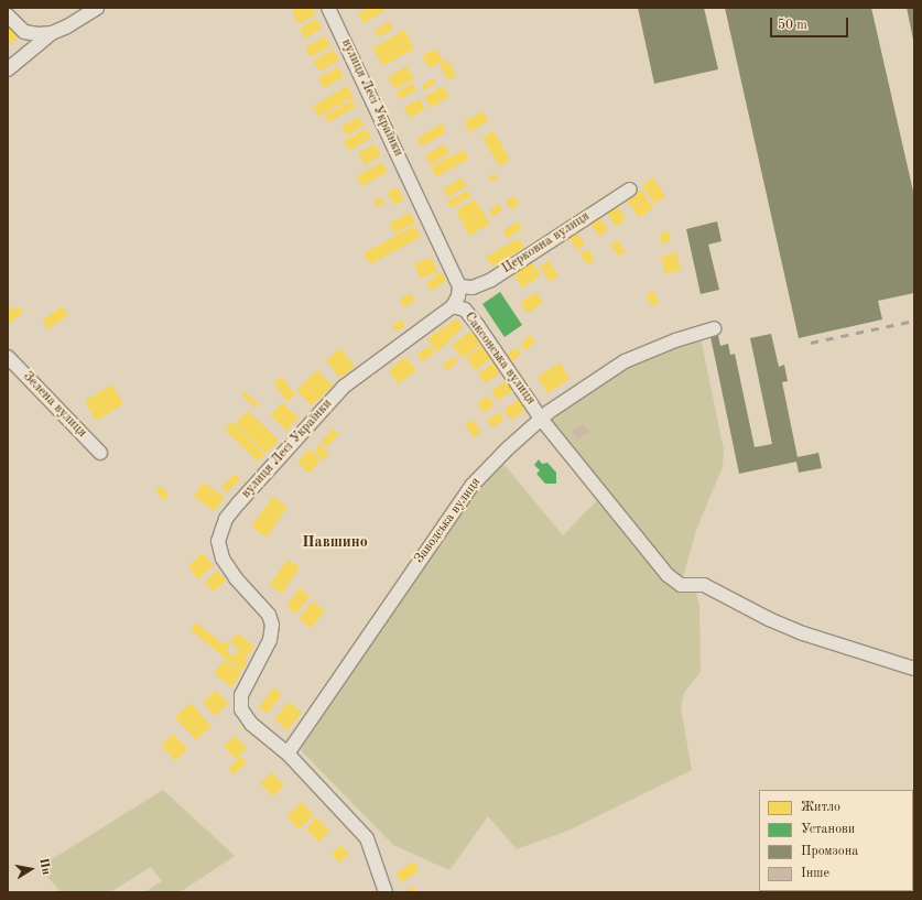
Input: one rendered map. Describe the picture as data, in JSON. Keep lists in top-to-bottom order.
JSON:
{
  "streets": {
    "street": [
      "вулиця Лесі Українки",
      "Церковна вулиця",
      "Саксонська вулиця",
      "Зелена вулиця",
      "Заводська вулиця"
    ]
  },
  "crossings": [
    ["вулиця Лесі Українки", "Церковна вулиця"],
    ["вулиця Лесі Українки", "Саксонська вулиця"],
    ["вулиця Лесі Українки", "Заводська вулиця"],
    ["Саксонська вулиця", "Заводська вулиця"]
  ],
  "districts": ["Павшино"],
  "legend": [
    "Житло",
    "Установи",
    "Промзона",
    "Інше"
  ],
  "scale_bar": "50 m",
  "north": "right"
}
